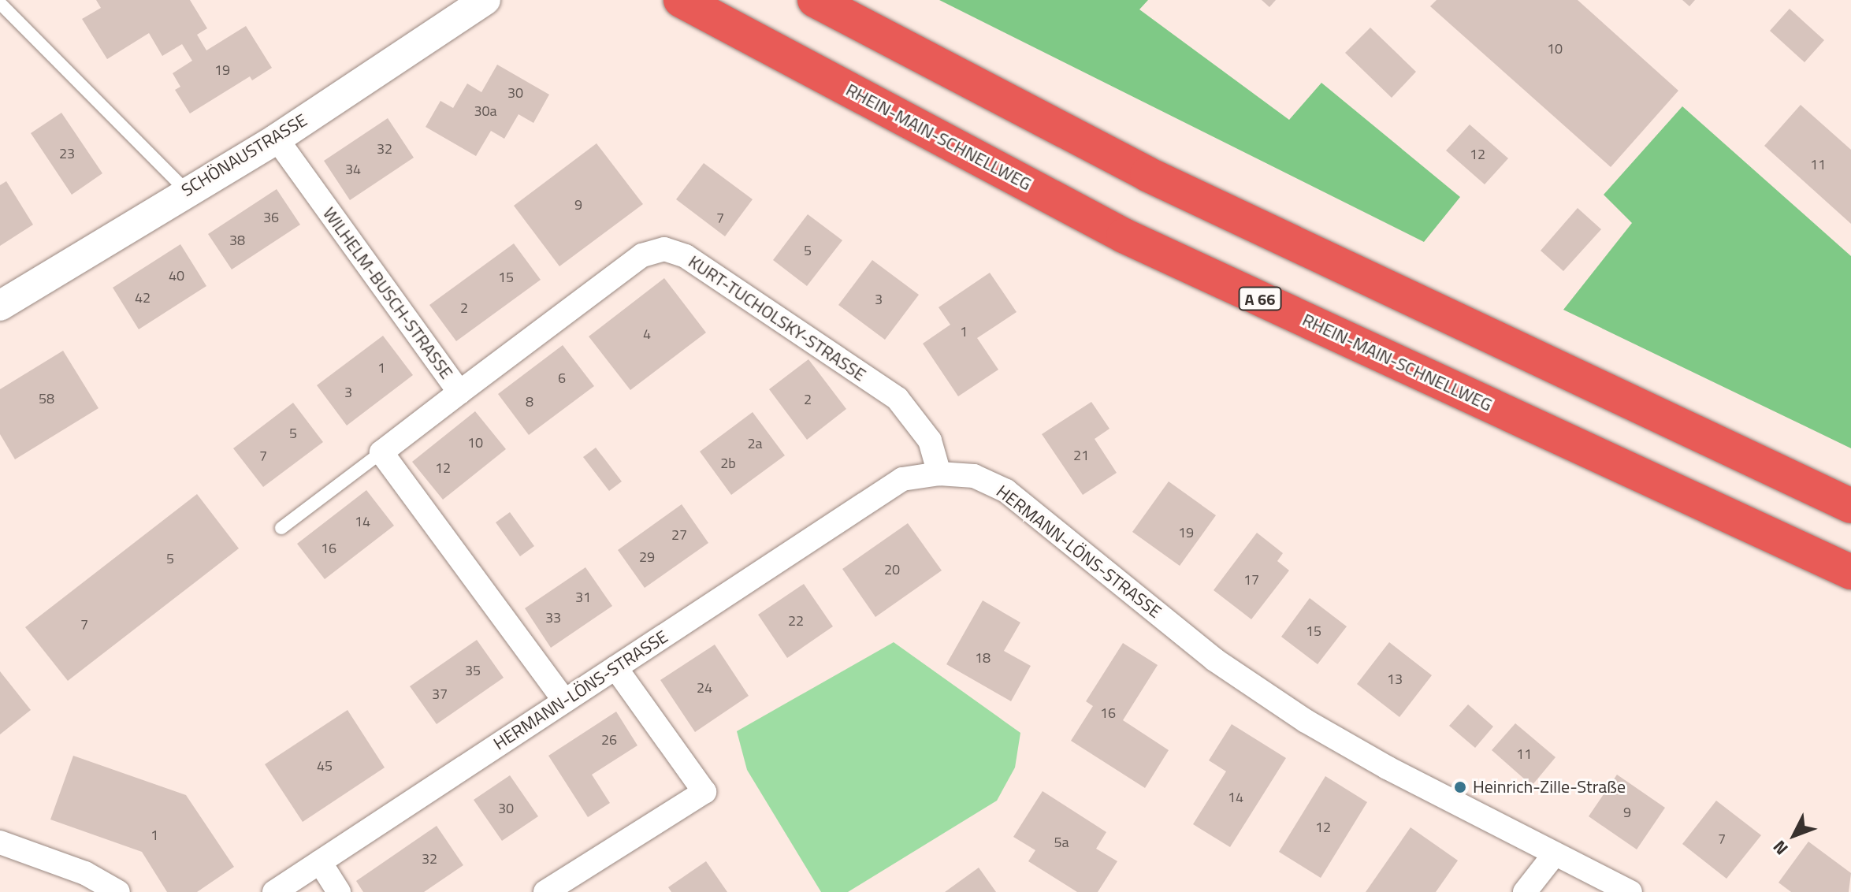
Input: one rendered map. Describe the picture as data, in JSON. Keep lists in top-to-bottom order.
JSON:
{
  "streets": {
    "highway": ["RHEIN-MAIN-SCHNELLWEG", "A 66"],
    "street": [
      "SCHÖNAUSTRASSE",
      "WILHELM-BUSCH-STRASSE",
      "KURT-TUCHOLSKY-STRASSE",
      "HERMANN-LÖNS-STRASSE"
    ]
  },
  "crossings": [
    ["SCHÖNAUSTRASSE", "WILHELM-BUSCH-STRASSE"],
    ["WILHELM-BUSCH-STRASSE", "KURT-TUCHOLSKY-STRASSE"],
    ["KURT-TUCHOLSKY-STRASSE", "HERMANN-LÖNS-STRASSE"]
  ],
  "places": ["Heinrich-Zille-Straße"],
  "house_numbers": [
    "10",
    "19",
    "30",
    "30a",
    "32",
    "23",
    "12",
    "11",
    "34",
    "9",
    "36",
    "7",
    "38",
    "5",
    "40",
    "15",
    "42",
    "3",
    "2",
    "1",
    "4",
    "1",
    "6",
    "3",
    "58",
    "2",
    "8",
    "5",
    "10",
    "2a",
    "21",
    "7",
    "2b",
    "12",
    "14",
    "19",
    "27",
    "16",
    "29",
    "5",
    "20",
    "17",
    "31",
    "33",
    "22",
    "7",
    "15",
    "18",
    "35",
    "13",
    "24",
    "37",
    "16",
    "26",
    "11",
    "45",
    "14",
    "30",
    "9",
    "12",
    "1",
    "7",
    "5a",
    "32"
  ],
  "north": "bottom left"
}
